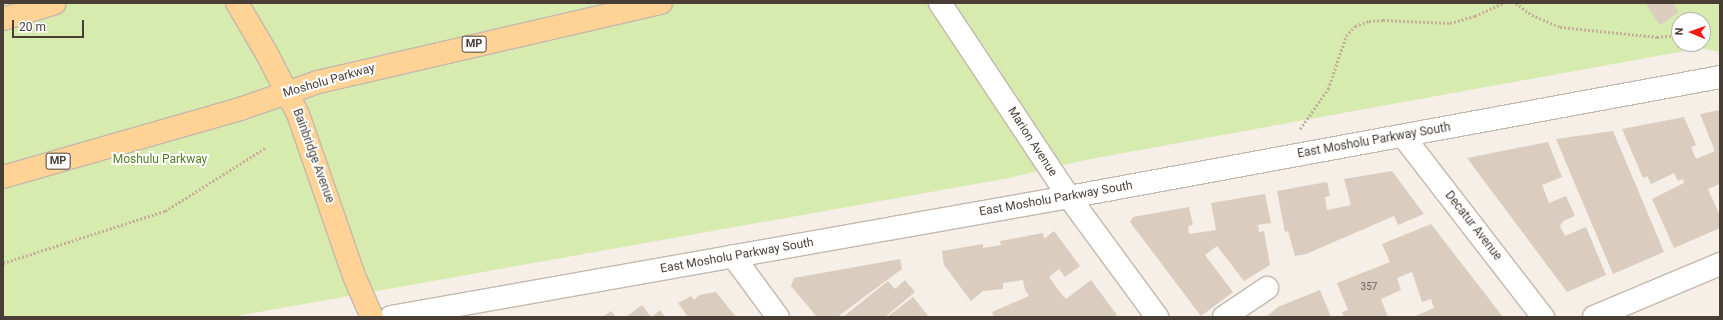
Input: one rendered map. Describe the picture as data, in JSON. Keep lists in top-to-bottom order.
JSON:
{
  "streets": {
    "main road": ["MP", "Mosholu Parkway", "Bainbridge Avenue"],
    "street": ["East Mosholu Parkway South", "Marion Avenue", "Decatur Avenue"]
  },
  "crossings": [
    ["Mosholu Parkway", "Bainbridge Avenue"],
    ["East Mosholu Parkway South", "Marion Avenue"],
    ["East Mosholu Parkway South", "Decatur Avenue"]
  ],
  "parks": ["Moshulu Parkway"],
  "house_numbers": ["357"],
  "scale_bar": "20 m",
  "north": "left"
}
